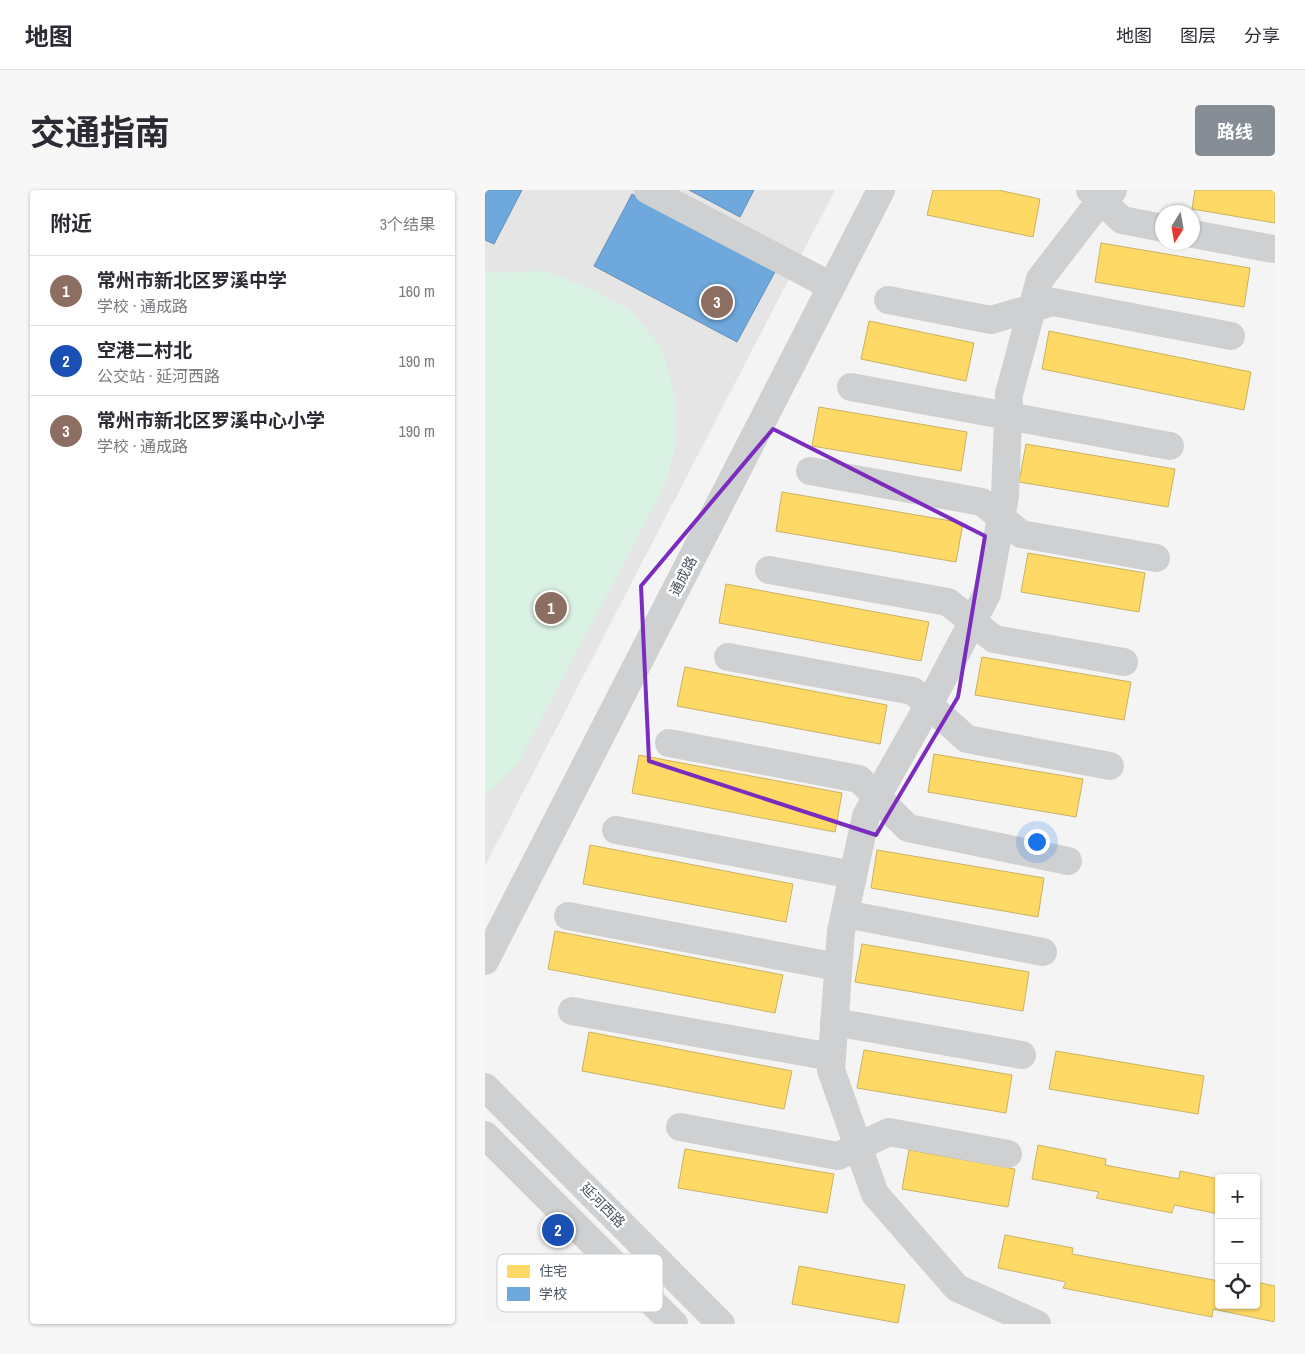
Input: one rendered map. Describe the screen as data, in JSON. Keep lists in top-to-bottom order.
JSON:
{
  "streets": {
    "street": ["通成路", "延河西路"]
  },
  "legend": ["住宅", "学校"],
  "north": "bottom",
  "page": {
    "header": "地图",
    "nav": ["地图", "图层", "分享"],
    "title": "交通指南",
    "buttons": "路线",
    "heading": ["附近", "3个结果"],
    "list": [
      {
        "mark": "1",
        "name": "常州市新北区罗溪中学",
        "note": "学校 · 通成路",
        "value": "160 m"
      },
      {
        "mark": "2",
        "name": "空港二村北",
        "note": "公交站 · 延河西路",
        "value": "190 m"
      },
      {
        "mark": "3",
        "name": "常州市新北区罗溪中心小学",
        "note": "学校 · 通成路",
        "value": "190 m"
      }
    ],
    "pins": ["3", "1", "2"],
    "map_buttons": ["+", "−"]
  }
}
